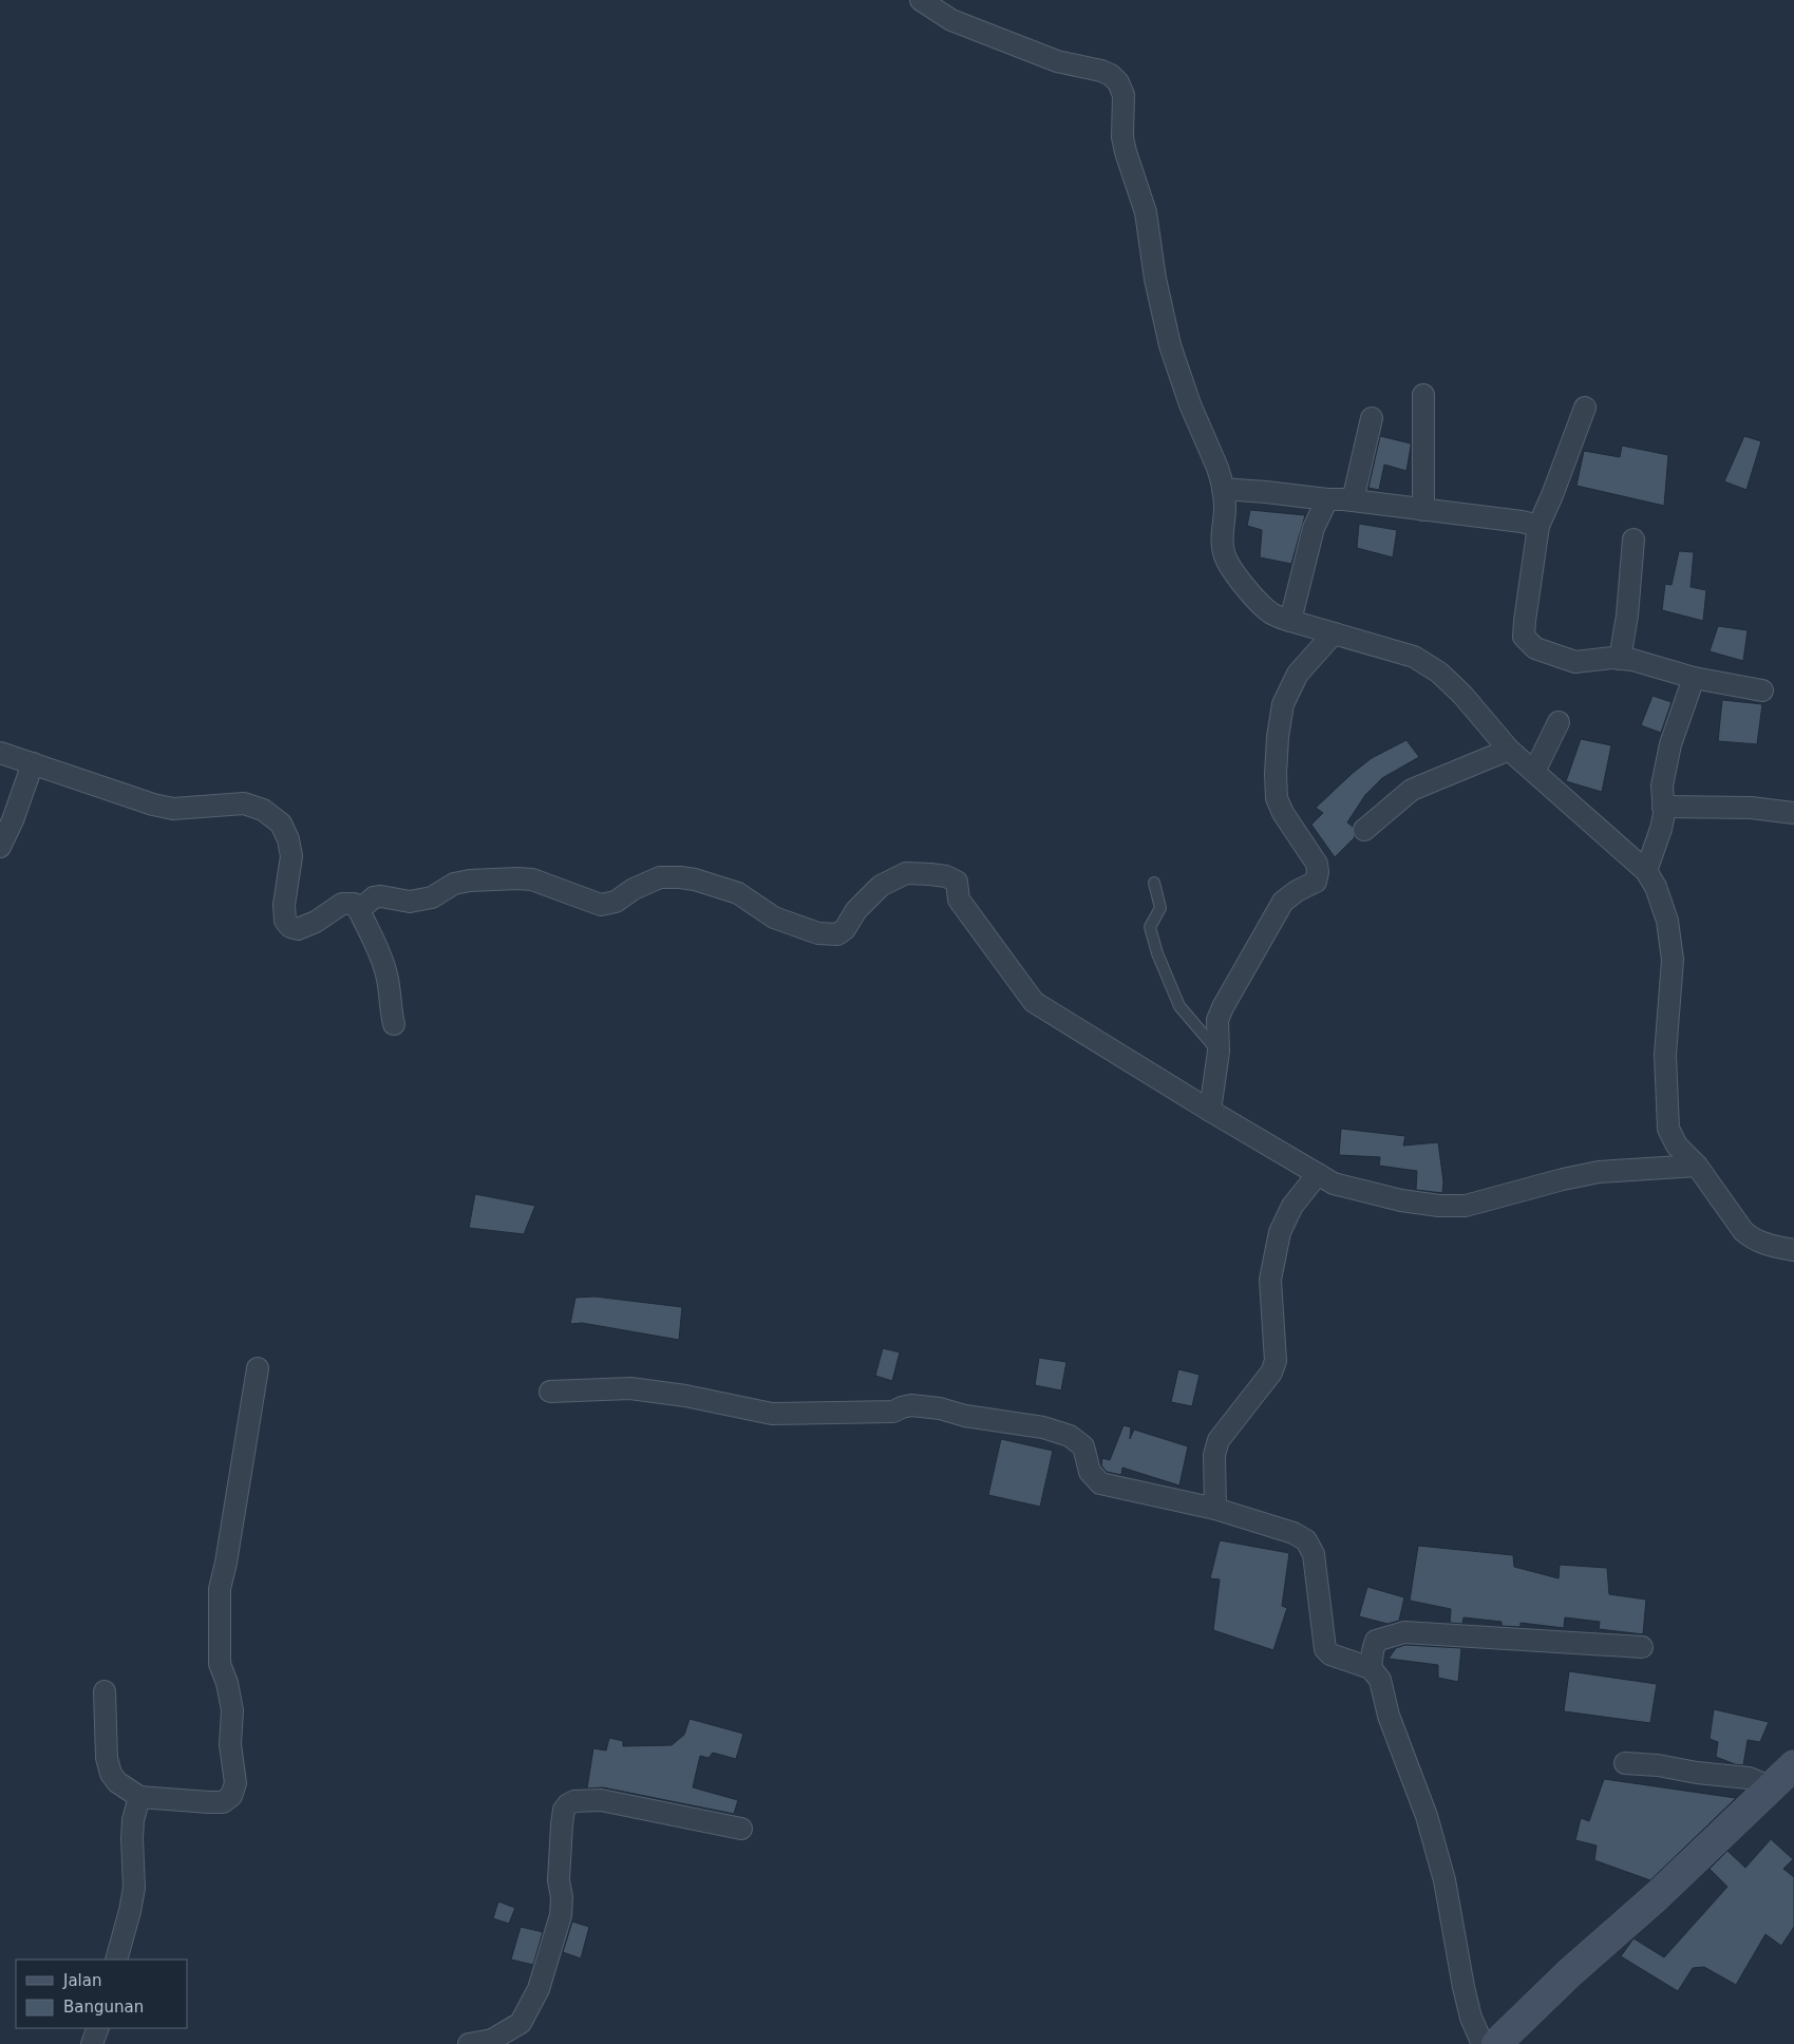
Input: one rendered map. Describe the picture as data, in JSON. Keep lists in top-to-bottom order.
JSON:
{
  "legend": ["Jalan", "Bangunan"]
}
